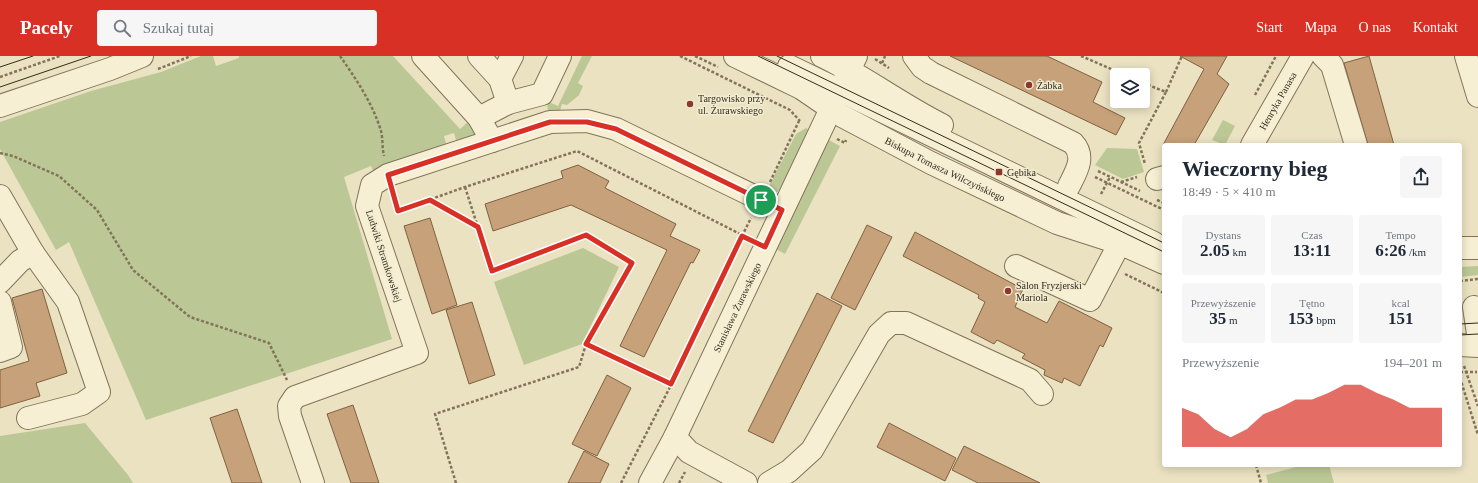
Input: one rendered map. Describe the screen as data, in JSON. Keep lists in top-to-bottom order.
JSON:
{
  "streets": {
    "street": [
      "Henryka Panasa",
      "Biskupa Tomasza Wilczyńskiego",
      "Ludwiki Stramkowskiej",
      "Stanisława Żurawskiego"
    ]
  },
  "crossings": [
    ["Biskupa Tomasza Wilczyńskiego", "Stanisława Żurawskiego"],
    ["Ludwiki Stramkowskiej", "Stanisława Żurawskiego"]
  ],
  "places": {
    "other": ["Żabka", "Targowisko przy ul. Żurawskiego", "Salon Fryzjerski Mariola"],
    "transit": ["Gębika"]
  },
  "page": {
    "header": "Pacely",
    "search": "Szukaj tutaj",
    "nav": [
      "Start",
      "Mapa",
      "O nas",
      "Kontakt"
    ],
    "heading": ["Wieczorny bieg", "18:49 · 5 × 410 m"],
    "stats": [
      ["Dystans", "2.05 km"],
      ["Czas", "13:11"],
      ["Tempo", "6:26 /km"],
      ["Przewyższenie", "35 m"],
      ["Tętno", "153 bpm"],
      ["kcal", "151"]
    ],
    "chart": ["Przewyższenie", "194–201 m"]
  }
}
